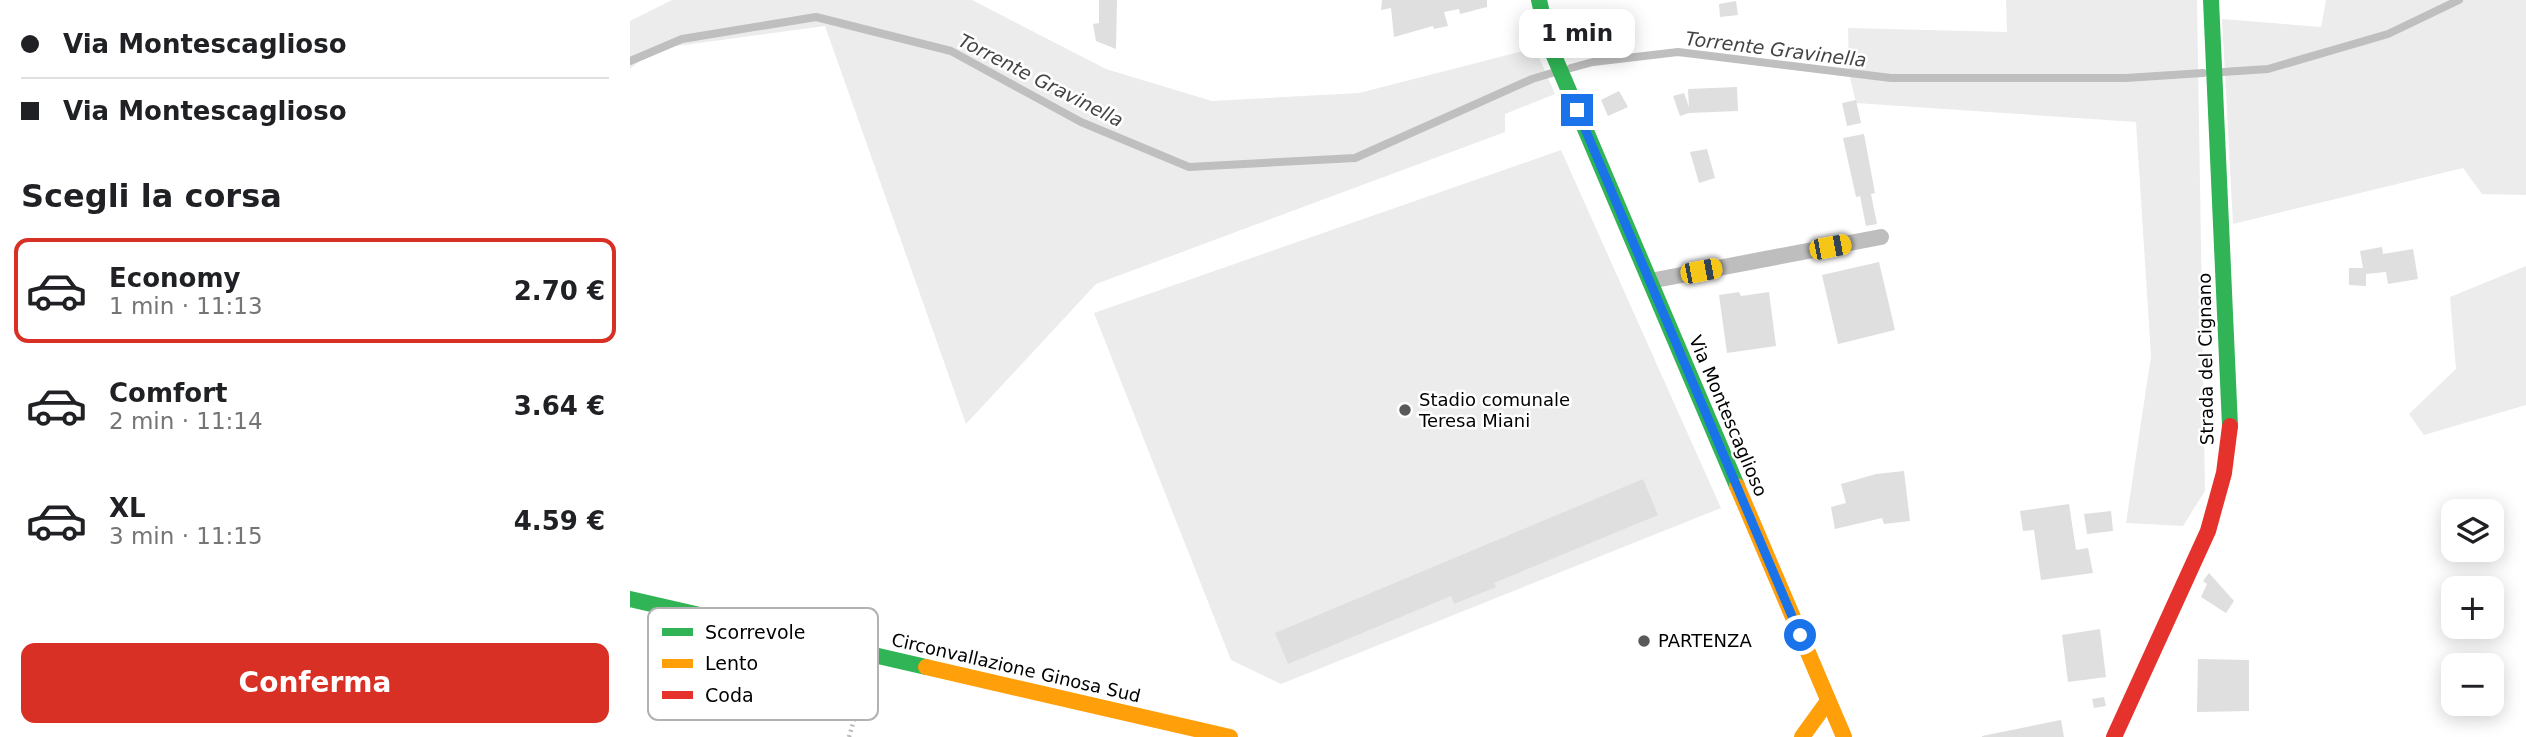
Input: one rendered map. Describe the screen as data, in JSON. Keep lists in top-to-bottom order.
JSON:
{
  "streets": {
    "street": ["Strada del Cignano", "Via Montescaglioso", "Circonvallazione Ginosa Sud"]
  },
  "water": ["Torrente Gravinella"],
  "places": ["Stadio comunale Teresa Miani", "PARTENZA"],
  "legend": ["Scorrevole", "Lento", "Coda"],
  "page": {
    "banner": ["Via Montescaglioso", "Via Montescaglioso"],
    "bubble": "1 min",
    "heading": "Scegli la corsa",
    "list": [
      {
        "name": "Economy",
        "note": "1 min · 11:13",
        "value": "2.70 €"
      },
      {
        "name": "Comfort",
        "note": "2 min · 11:14",
        "value": "3.64 €"
      },
      {
        "name": "XL",
        "note": "3 min · 11:15",
        "value": "4.59 €"
      }
    ],
    "map_buttons": ["+", "−"],
    "buttons": "Conferma"
  }
}
